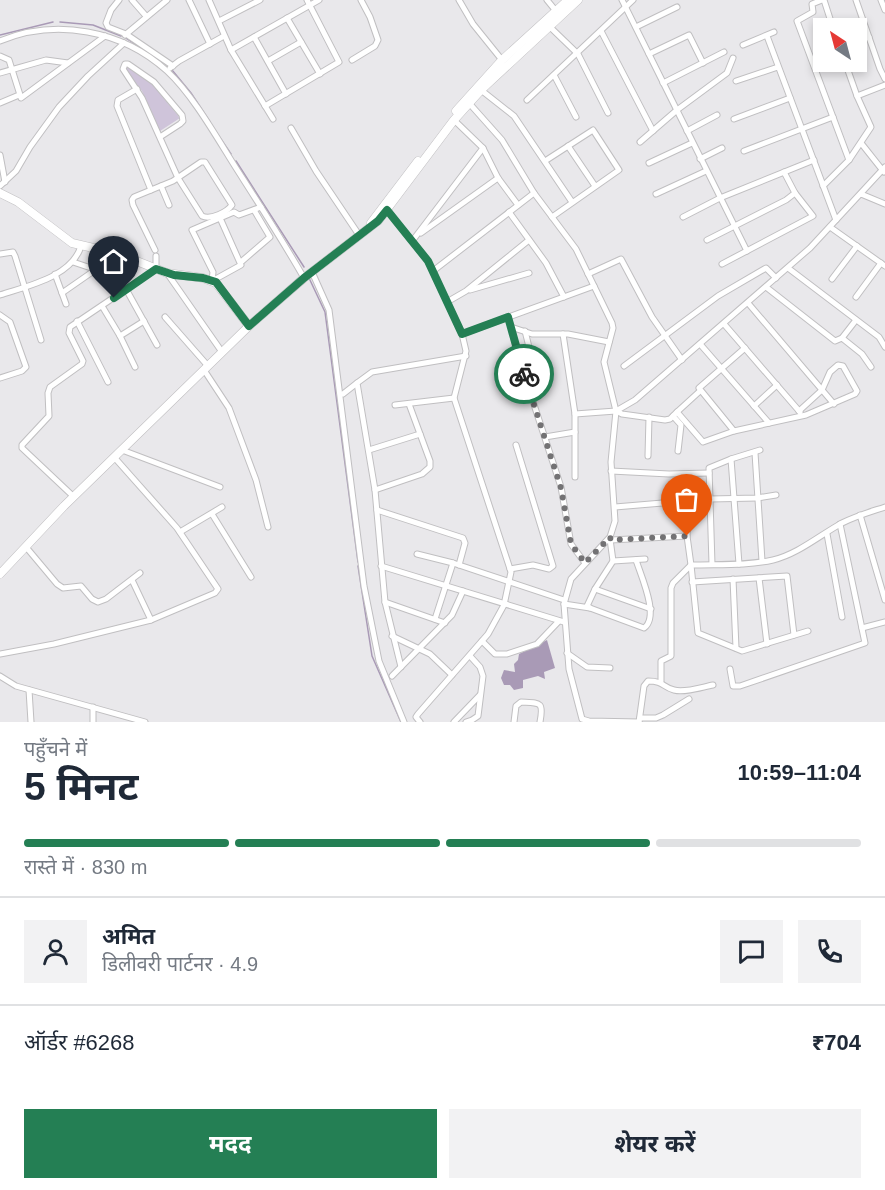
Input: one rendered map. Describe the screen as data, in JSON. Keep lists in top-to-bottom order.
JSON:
{
  "north": "top left",
  "page": {
    "heading": ["5 मिनट", "पहुँचने में", "10:59–11:04"],
    "panel": [
      "अमित",
      "डिलीवरी पार्टनर · 4.9",
      "ऑर्डर #6268",
      "₹704"
    ],
    "bar": "रास्ते में · 830 m",
    "buttons": ["मदद", "शेयर करें"]
  }
}
